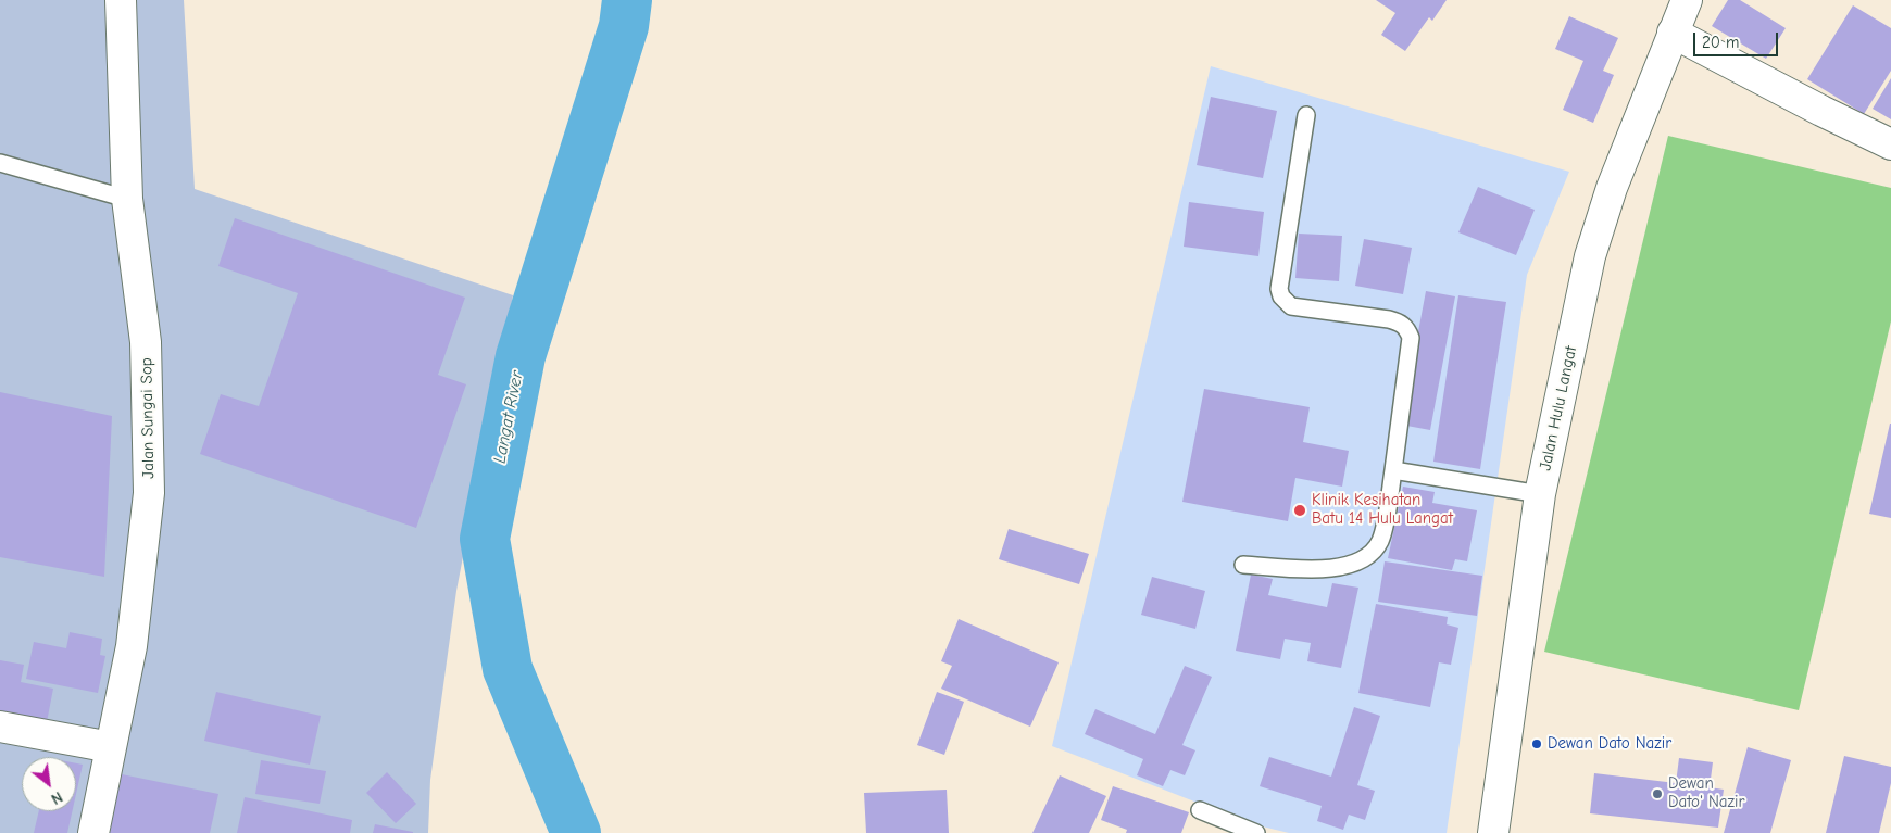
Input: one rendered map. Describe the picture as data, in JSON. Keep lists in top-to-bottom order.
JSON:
{
  "streets": {
    "street": ["Jalan Hulu Langat", "Jalan Sungai Sop"]
  },
  "water": ["Langat River"],
  "places": ["Klinik Kesihatan Batu 14 Hulu Langat", "Dewan Dato Nazir", "Dewan Dato' Nazir"],
  "scale_bar": "20 m",
  "north": "bottom right"
}
